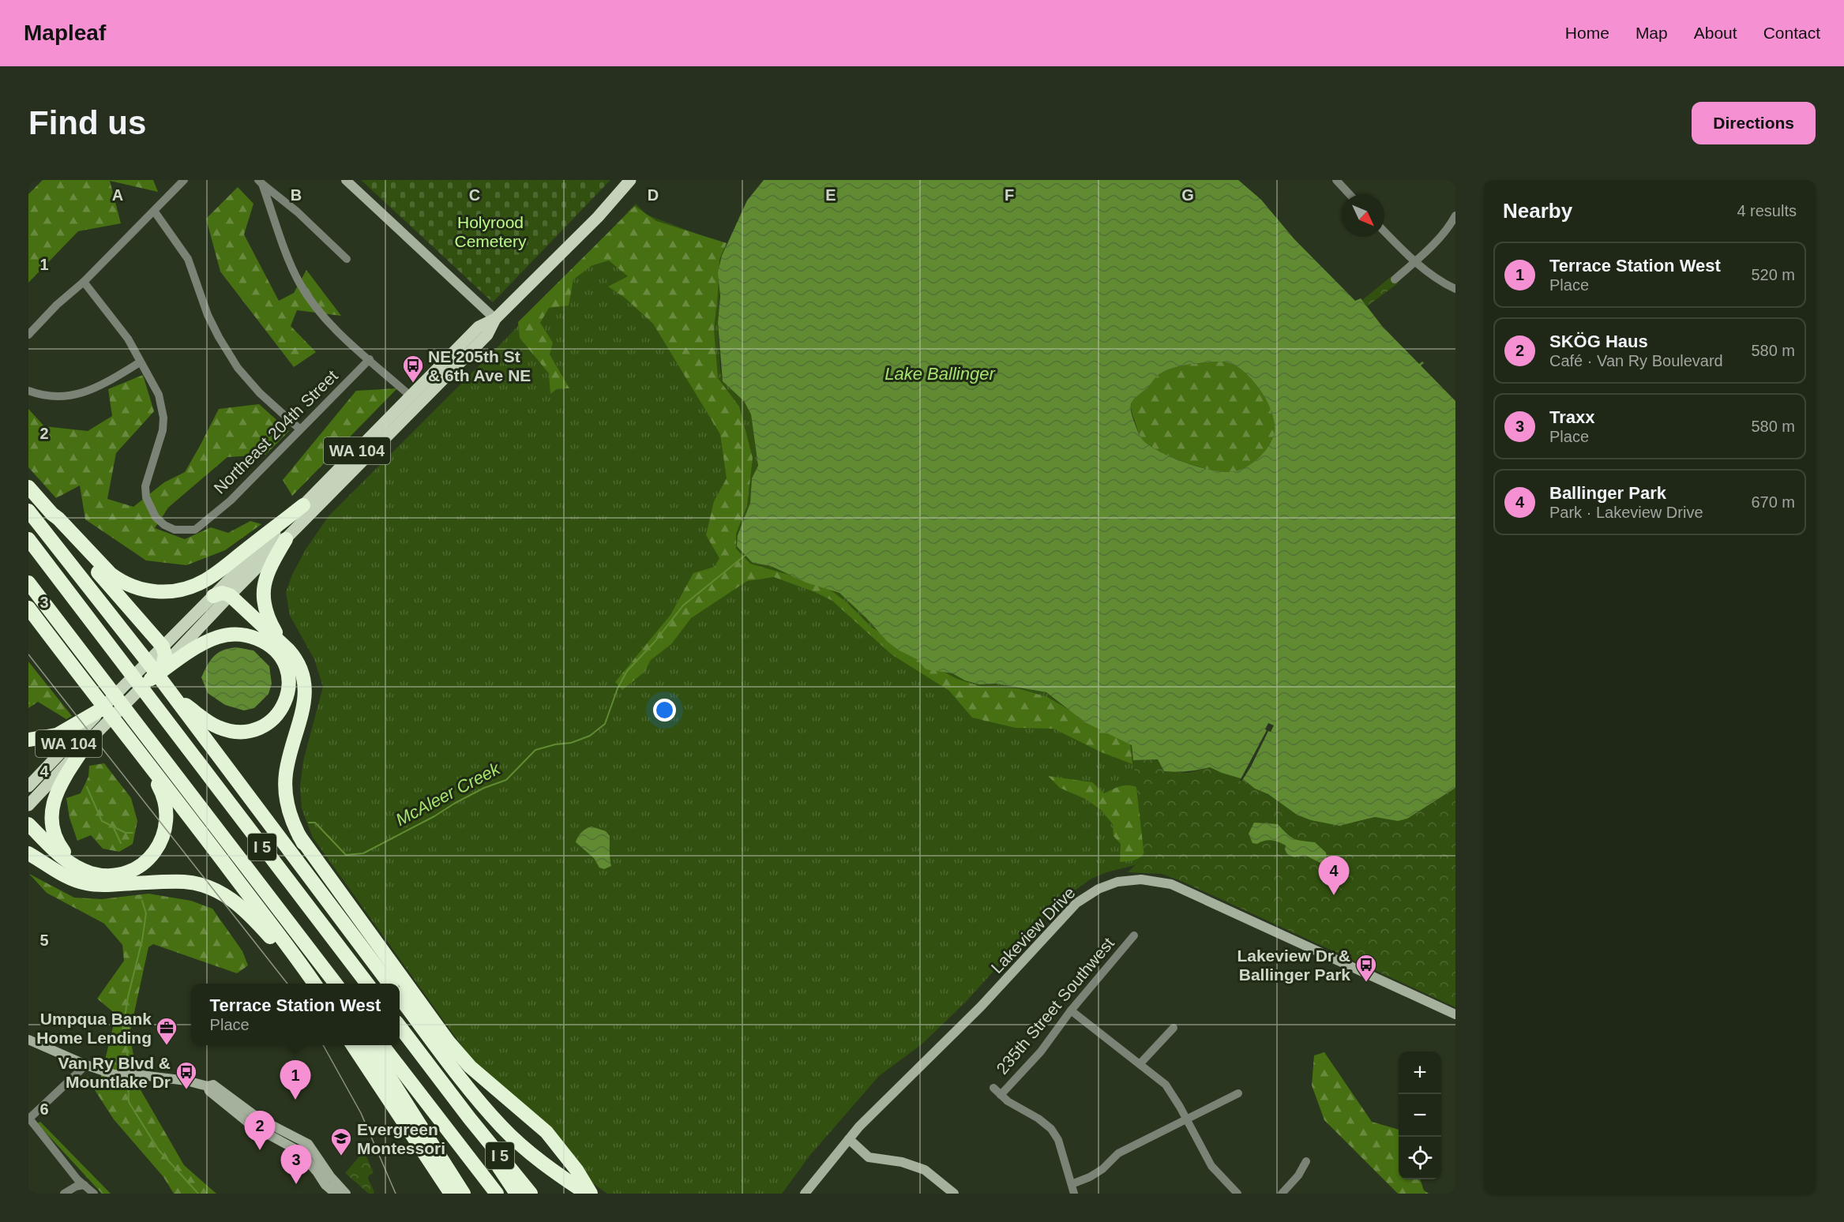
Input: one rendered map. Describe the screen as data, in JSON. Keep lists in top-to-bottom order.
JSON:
{
  "streets": {
    "highway": ["I 5"],
    "main road": ["WA 104"],
    "street": ["Northeast 204th Street", "Lakeview Drive", "235th Street Southwest"]
  },
  "water": ["Lake Ballinger", "McAleer Creek"],
  "parks": ["Holyrood Cemetery"],
  "places": {
    "bus stop": ["NE 205th St & 6th Ave NE", "Lakeview Dr & Ballinger Park", "Van Ry Blvd & Mountlake Dr"],
    "office": ["Umpqua Bank Home Lending"],
    "school or university": ["Evergreen Montessori"]
  },
  "north": "bottom right",
  "page": {
    "header": "Mapleaf",
    "nav": [
      "Home",
      "Map",
      "About",
      "Contact"
    ],
    "buttons": "Directions",
    "title": "Find us",
    "heading": ["Nearby", "4 results"],
    "list": [
      {
        "mark": "1",
        "name": "Terrace Station West",
        "note": "Place",
        "value": "520 m"
      },
      {
        "mark": "2",
        "name": "SKÖG Haus",
        "note": "Café · Van Ry Boulevard",
        "value": "580 m"
      },
      {
        "mark": "3",
        "name": "Traxx",
        "note": "Place",
        "value": "580 m"
      },
      {
        "mark": "4",
        "name": "Ballinger Park",
        "note": "Park · Lakeview Drive",
        "value": "670 m"
      }
    ],
    "pins": [
      "4",
      "1",
      "2",
      "3"
    ],
    "popup": ["Terrace Station West", "Place"],
    "map_buttons": ["+", "−"]
  },
  "grid": {
    "columns": [
      "A",
      "B",
      "C",
      "D",
      "E",
      "F",
      "G"
    ],
    "rows": [
      "1",
      "2",
      "3",
      "4",
      "5",
      "6"
    ]
  }
}
